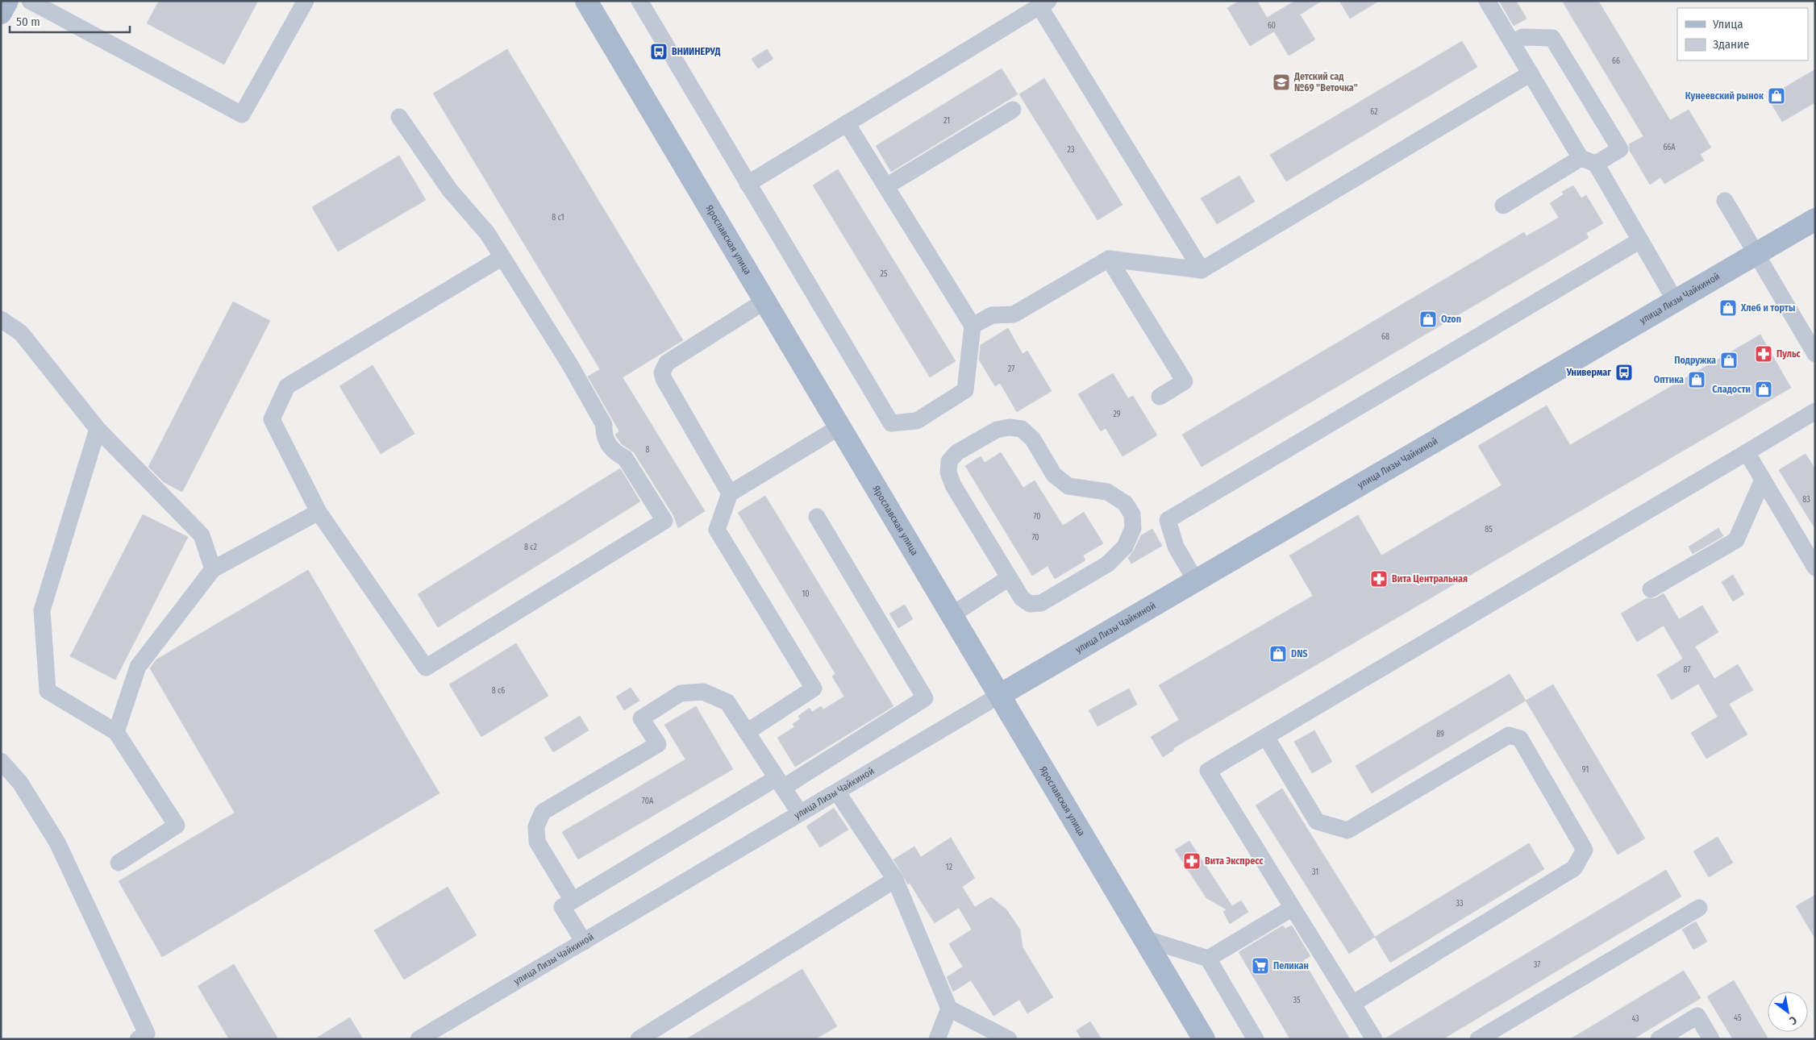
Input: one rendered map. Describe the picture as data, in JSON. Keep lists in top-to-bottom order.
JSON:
{
  "streets": {
    "main road": ["Ярославская улица", "улица Лизы Чайкиной"]
  },
  "crossings": [
    ["Ярославская улица", "улица Лизы Чайкиной"]
  ],
  "places": {
    "bus stop": ["ВНИИНЕРУД", "Универмаг"],
    "school or university": ["Детский сад №69 \"Веточка\""],
    "shop": [
      "Кунеевский рынок",
      "Хлеб и торты",
      "Ozon",
      "Подружка",
      "Оптика",
      "Сладости",
      "DNS"
    ],
    "pharmacy": ["Пульс", "Вита Центральная", "Вита Экспресс"],
    "supermarket": ["Пеликан"]
  },
  "house_numbers": [
    "60",
    "66",
    "62",
    "21",
    "66А",
    "23",
    "8 с1",
    "25",
    "68",
    "27",
    "29",
    "8",
    "83",
    "70",
    "85",
    "70",
    "8 с2",
    "10",
    "87",
    "8 с6",
    "89",
    "91",
    "70А",
    "12",
    "31",
    "33",
    "37",
    "35",
    "45",
    "43"
  ],
  "legend": ["Улица", "Здание"],
  "scale_bar": "50 m",
  "north": "bottom right"
}
